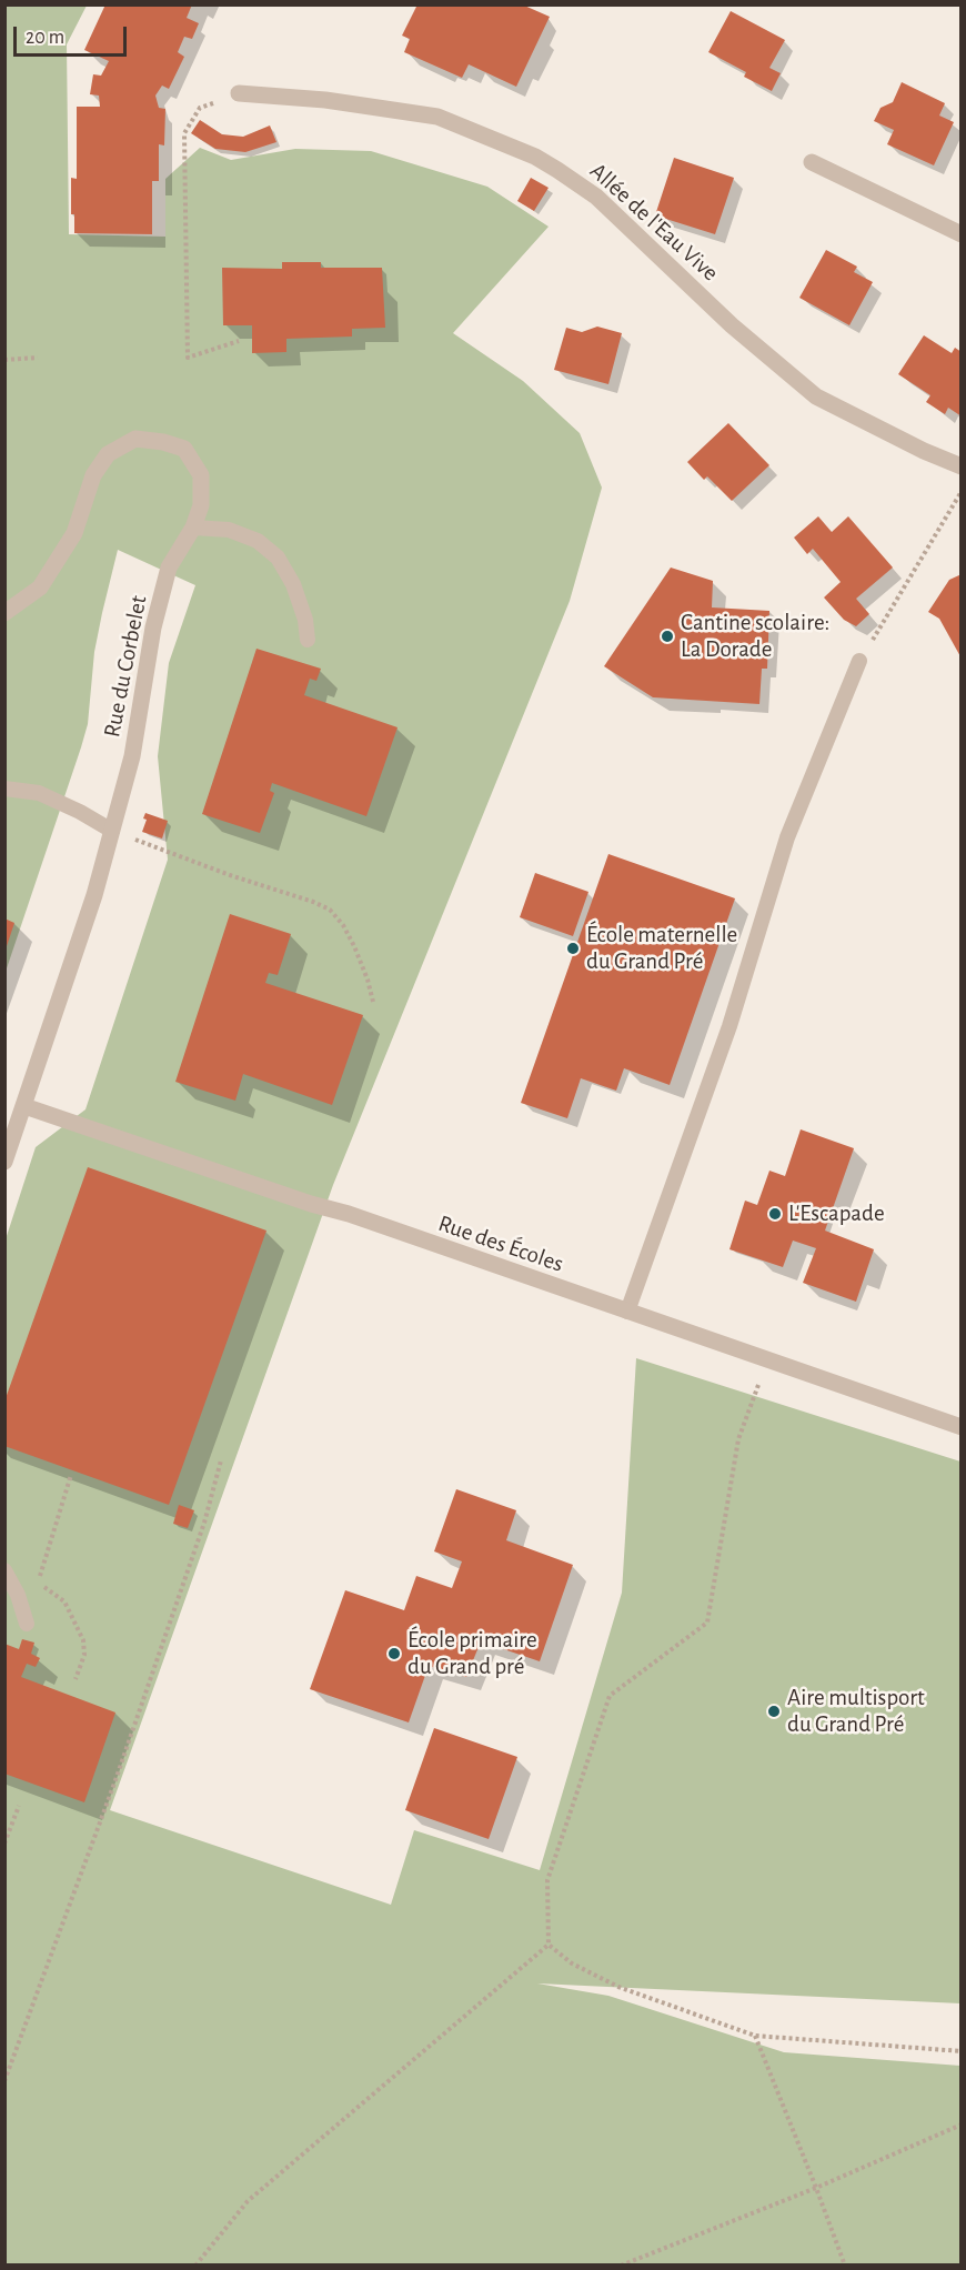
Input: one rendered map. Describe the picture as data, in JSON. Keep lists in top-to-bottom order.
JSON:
{
  "streets": {
    "street": ["Allée de l'Eau Vive", "Rue du Corbelet", "Rue des Écoles"]
  },
  "crossings": [
    ["Rue du Corbelet", "Rue des Écoles"]
  ],
  "places": [
    "Cantine scolaire: La Dorade",
    "École maternelle du Grand Pré",
    "L'Escapade",
    "École primaire du Grand pré",
    "Aire multisport du Grand Pré"
  ],
  "scale_bar": "20 m"
}
